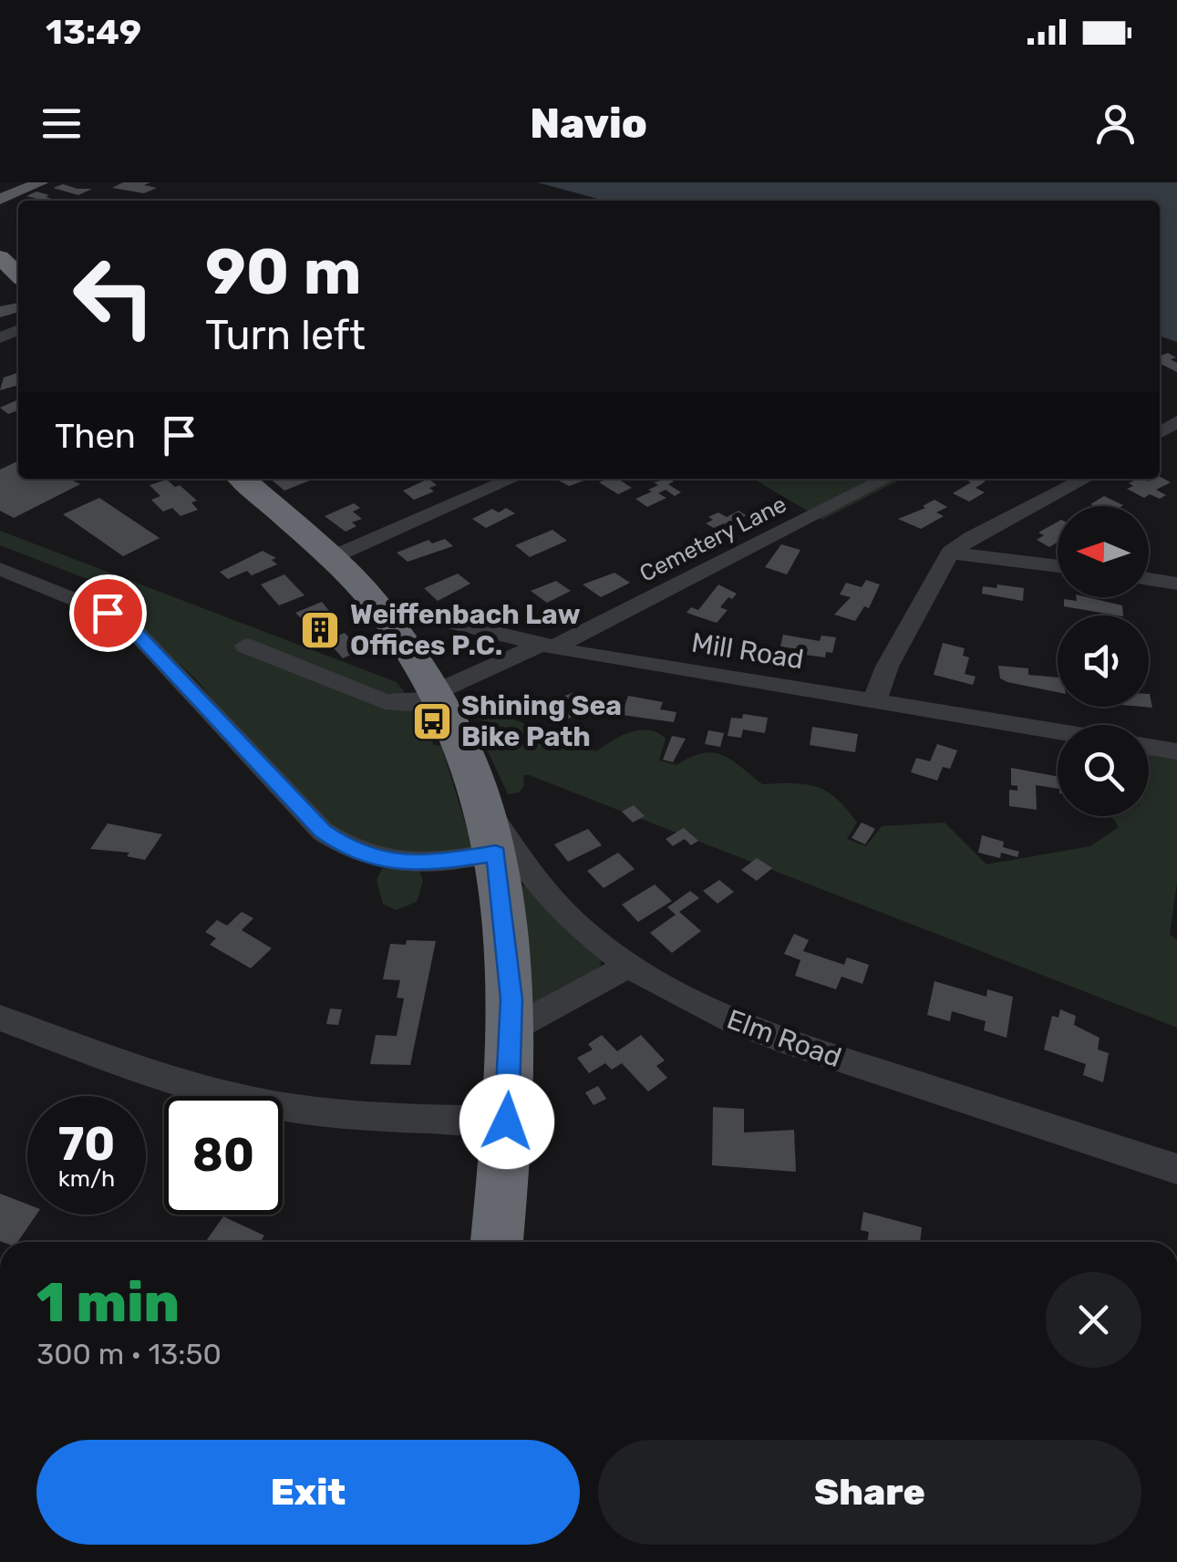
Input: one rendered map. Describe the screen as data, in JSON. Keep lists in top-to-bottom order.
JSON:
{
  "streets": {
    "street": ["Cemetery Lane", "Mill Road", "Elm Road"]
  },
  "crossings": [
    ["Cemetery Lane", "Mill Road"]
  ],
  "places": {
    "building": ["Weiffenbach Law Offices P.C."],
    "bus stop": ["Shining Sea Bike Path"]
  },
  "north": "left",
  "page": {
    "status": "13:49",
    "header": "Navio",
    "turn": ["90 m", "Turn left"],
    "then": "Then",
    "speed": "70 km/h",
    "limit": "80",
    "heading": ["1 min", "300 m · 13:50"],
    "buttons": ["Exit", "Share"]
  }
}
